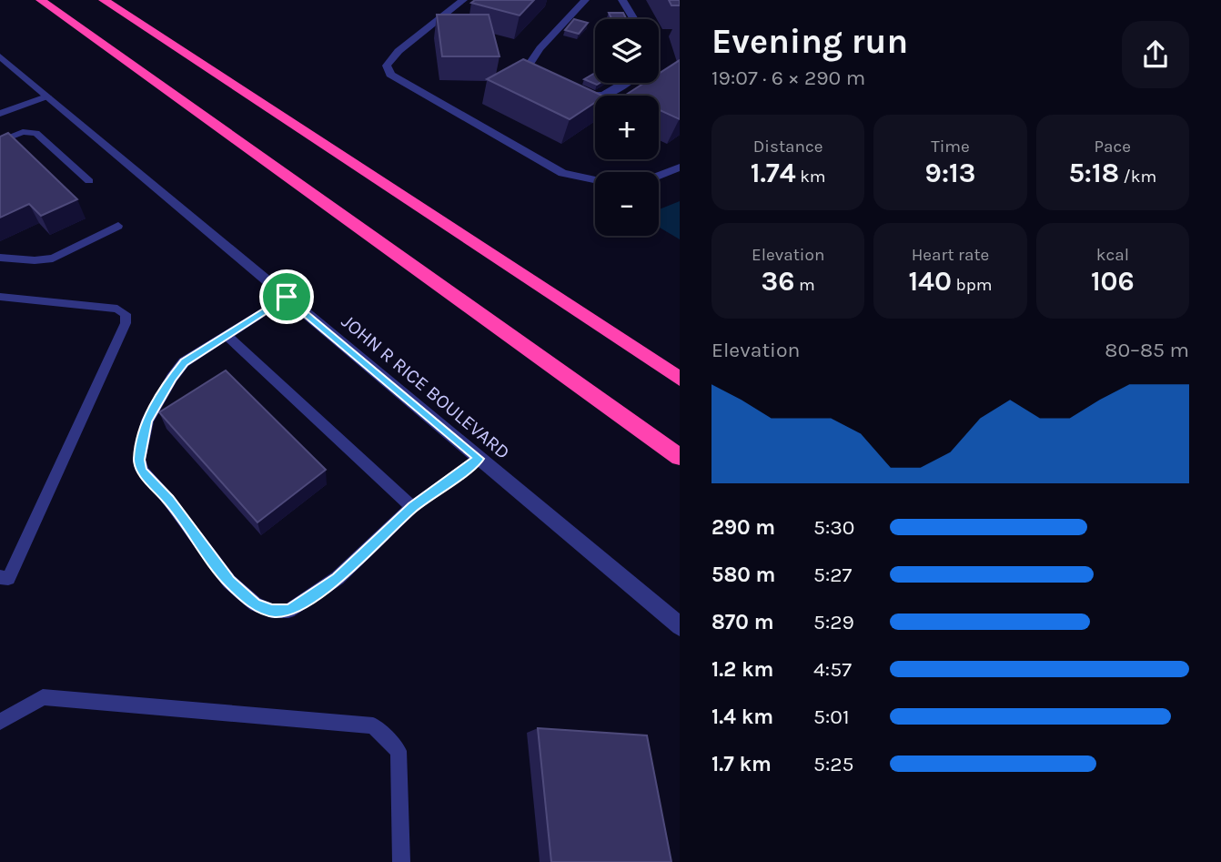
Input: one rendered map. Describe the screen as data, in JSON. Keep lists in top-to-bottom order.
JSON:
{
  "streets": {
    "street": ["JOHN R RICE BOULEVARD"]
  },
  "page": {
    "heading": ["Evening run", "19:07 · 6 × 290 m"],
    "map_buttons": ["+", "−"],
    "stats": [
      ["Distance", "1.74 km"],
      ["Time", "9:13"],
      ["Pace", "5:18 /km"],
      ["Elevation", "36 m"],
      ["Heart rate", "140 bpm"],
      ["kcal", "106"]
    ],
    "chart": ["Elevation", "80–85 m"],
    "list": [
      {
        "name": "290 m",
        "note": "5:30"
      },
      {
        "name": "580 m",
        "note": "5:27"
      },
      {
        "name": "870 m",
        "note": "5:29"
      },
      {
        "name": "1.2 km",
        "note": "4:57"
      },
      {
        "name": "1.4 km",
        "note": "5:01"
      },
      {
        "name": "1.7 km",
        "note": "5:25"
      }
    ]
  }
}
